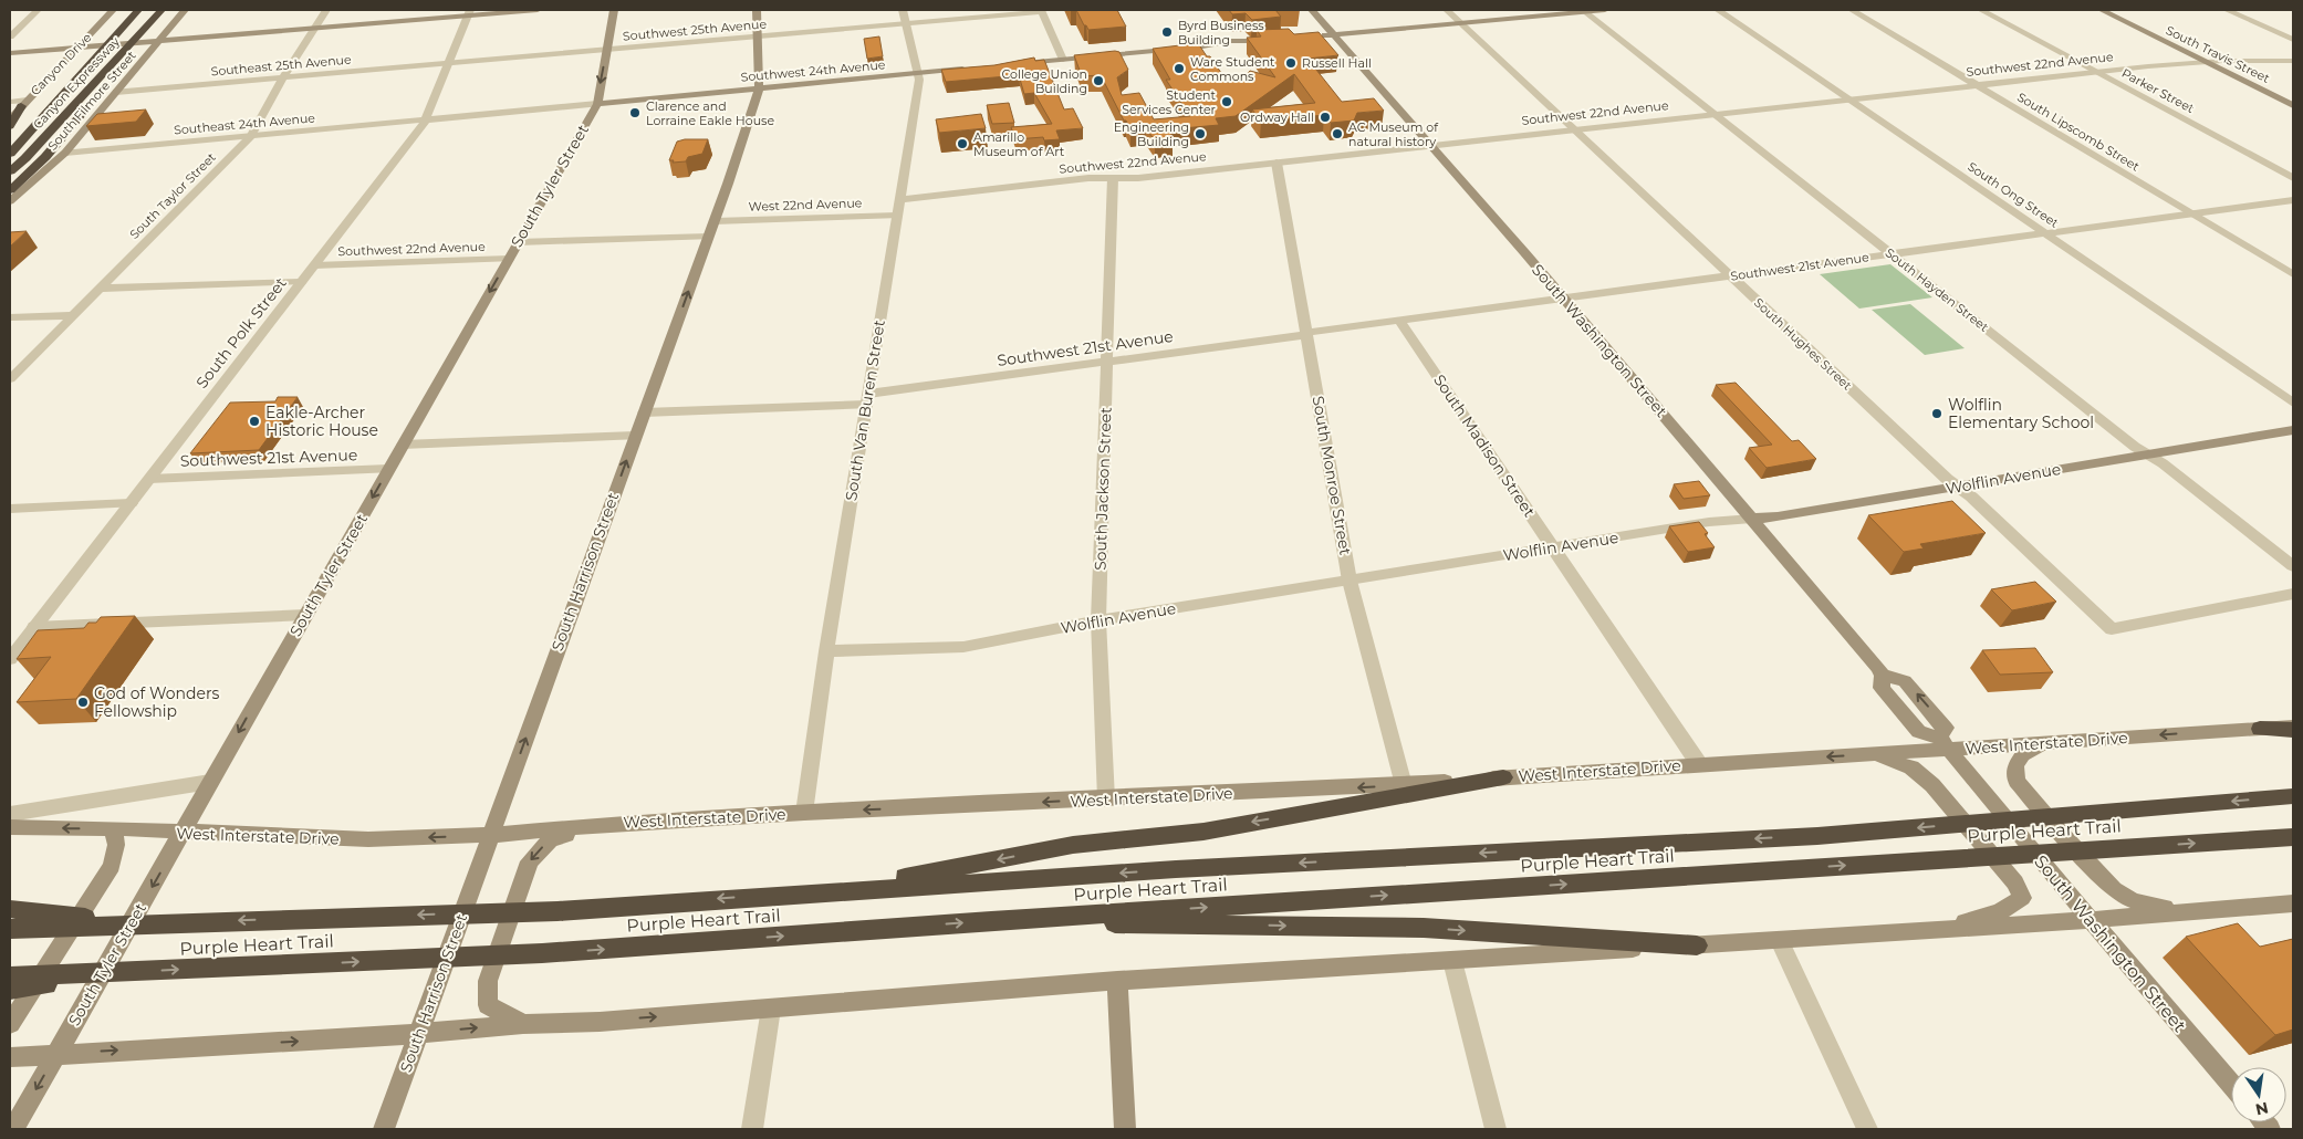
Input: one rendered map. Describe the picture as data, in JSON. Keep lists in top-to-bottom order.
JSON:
{
  "streets": {
    "highway": ["Canyon Expressway", "Purple Heart Trail"],
    "main road": [
      "South Travis Street",
      "Canyon Drive",
      "Southwest 24th Avenue",
      "South Filmore Street",
      "South Tyler Street",
      "South Washington Street",
      "Wolflin Avenue",
      "South Harrison Street",
      "West Interstate Drive"
    ],
    "street": [
      "Southwest 25th Avenue",
      "Southwest 22nd Avenue",
      "Southeast 25th Avenue",
      "Parker Street",
      "Southeast 24th Avenue",
      "South Lipscomb Street",
      "South Ong Street",
      "South Taylor Street",
      "West 22nd Avenue",
      "Southwest 21st Avenue",
      "South Hayden Street",
      "South Polk Street",
      "South Hughes Street",
      "South Van Buren Street",
      "South Madison Street",
      "South Monroe Street",
      "South Jackson Street"
    ]
  },
  "crossings": [
    ["Southwest 25th Avenue", "Southeast 25th Avenue"],
    ["Southwest 25th Avenue", "South Tyler Street"],
    ["Southwest 25th Avenue", "South Polk Street"],
    ["Southwest 25th Avenue", "South Van Buren Street"],
    ["Southwest 25th Avenue", "South Harrison Street"],
    ["South Travis Street", "Southwest 22nd Avenue"],
    ["Southwest 22nd Avenue", "Parker Street"],
    ["Southwest 22nd Avenue", "South Lipscomb Street"],
    ["Southwest 22nd Avenue", "South Tyler Street"],
    ["Southwest 22nd Avenue", "South Ong Street"],
    ["Southwest 22nd Avenue", "South Hayden Street"],
    ["Southwest 22nd Avenue", "South Polk Street"],
    ["Southwest 22nd Avenue", "South Washington Street"],
    ["Southwest 22nd Avenue", "South Hughes Street"],
    ["Southwest 22nd Avenue", "South Van Buren Street"],
    ["Southwest 22nd Avenue", "South Monroe Street"],
    ["Southwest 22nd Avenue", "South Jackson Street"],
    ["Southeast 25th Avenue", "South Filmore Street"],
    ["Southeast 25th Avenue", "South Taylor Street"],
    ["Southeast 25th Avenue", "South Polk Street"],
    ["Southwest 24th Avenue", "Southeast 24th Avenue"],
    ["Southwest 24th Avenue", "South Tyler Street"],
    ["Southwest 24th Avenue", "South Polk Street"],
    ["Southwest 24th Avenue", "South Van Buren Street"],
    ["Southwest 24th Avenue", "South Harrison Street"],
    ["South Filmore Street", "Southeast 24th Avenue"],
    ["Southeast 24th Avenue", "South Taylor Street"],
    ["Southeast 24th Avenue", "South Polk Street"],
    ["South Lipscomb Street", "Southwest 21st Avenue"],
    ["South Tyler Street", "Southwest 21st Avenue"],
    ["South Tyler Street", "West Interstate Drive"],
    ["South Ong Street", "Southwest 21st Avenue"],
    ["West 22nd Avenue", "South Van Buren Street"],
    ["West 22nd Avenue", "South Harrison Street"],
    ["Southwest 21st Avenue", "South Hayden Street"],
    ["Southwest 21st Avenue", "South Polk Street"],
    ["Southwest 21st Avenue", "South Washington Street"],
    ["Southwest 21st Avenue", "South Hughes Street"],
    ["Southwest 21st Avenue", "South Van Buren Street"],
    ["Southwest 21st Avenue", "South Madison Street"],
    ["Southwest 21st Avenue", "South Monroe Street"],
    ["Southwest 21st Avenue", "South Jackson Street"],
    ["Southwest 21st Avenue", "South Harrison Street"],
    ["South Hayden Street", "Wolflin Avenue"],
    ["South Washington Street", "Wolflin Avenue"],
    ["South Washington Street", "West Interstate Drive"],
    ["South Hughes Street", "Wolflin Avenue"],
    ["South Van Buren Street", "Wolflin Avenue"],
    ["South Van Buren Street", "West Interstate Drive"],
    ["South Madison Street", "Wolflin Avenue"],
    ["South Madison Street", "West Interstate Drive"],
    ["South Monroe Street", "Wolflin Avenue"],
    ["South Monroe Street", "West Interstate Drive"],
    ["Wolflin Avenue", "South Jackson Street"],
    ["South Jackson Street", "West Interstate Drive"],
    ["South Harrison Street", "West Interstate Drive"]
  ],
  "one_way": ["South Tyler Street", "South Harrison Street", "West Interstate Drive"],
  "places": [
    "Byrd Business Building",
    "Russell Hall",
    "Ware Student Commons",
    "College Union Building",
    "Student Services Center",
    "Clarence and Lorraine Eakle House",
    "Ordway Hall",
    "Engineering Building",
    "AC Museum of natural history",
    "Amarillo Museum of Art",
    "Wolflin Elementary School",
    "Eakle-Archer Historic House",
    "God of Wonders Fellowship"
  ],
  "north": "bottom"
}
